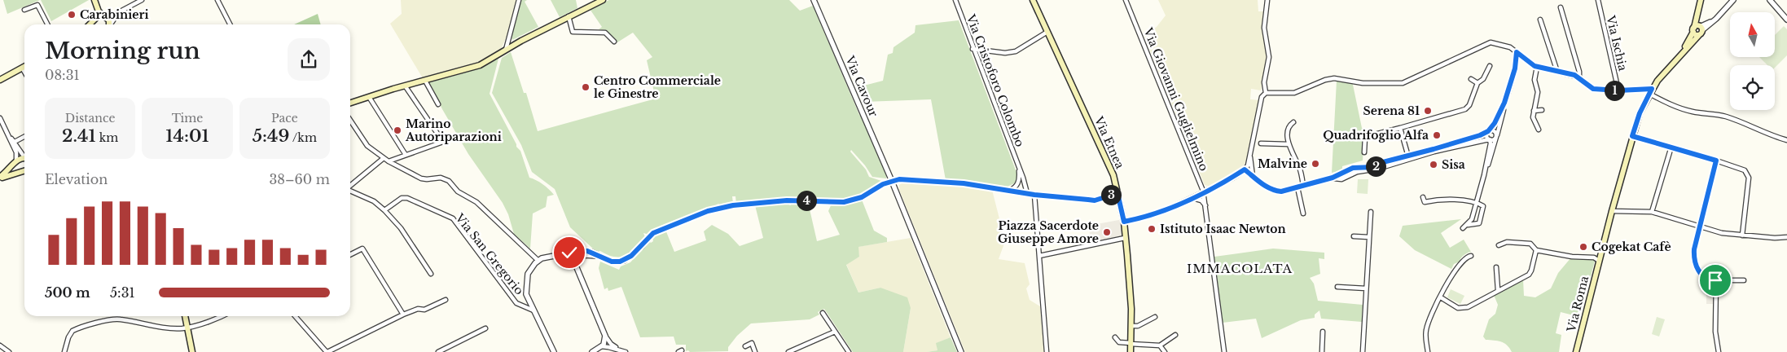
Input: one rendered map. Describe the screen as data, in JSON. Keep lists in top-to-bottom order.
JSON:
{
  "streets": {
    "main road": ["Via Etnea", "Via Roma"],
    "street": [
      "Via Ischia",
      "Via Cristoforo Colombo",
      "Via Cavour",
      "Via Giovanni Guglielmino",
      "Via San Gregorio"
    ]
  },
  "districts": ["IMMACOLATA"],
  "places": [
    "Carabinieri",
    "Centro Commerciale le Ginestre",
    "Serena 81",
    "Marino Autoriparazioni",
    "Quadrifoglio Alfa",
    "Malvine",
    "Sisa",
    "Istituto Isaac Newton",
    "Piazza Sacerdote Giuseppe Amore",
    "Cogekat Cafè"
  ],
  "north": "top",
  "page": {
    "heading": ["Morning run", "08:31"],
    "pins": [
      "1",
      "2",
      "3",
      "4"
    ],
    "stats": [
      ["Distance", "2.41 km"],
      ["Time", "14:01"],
      ["Pace", "5:49 /km"]
    ],
    "chart": ["Elevation", "38–60 m"],
    "list": [
      {
        "name": "500 m",
        "note": "5:31"
      }
    ]
  }
}
